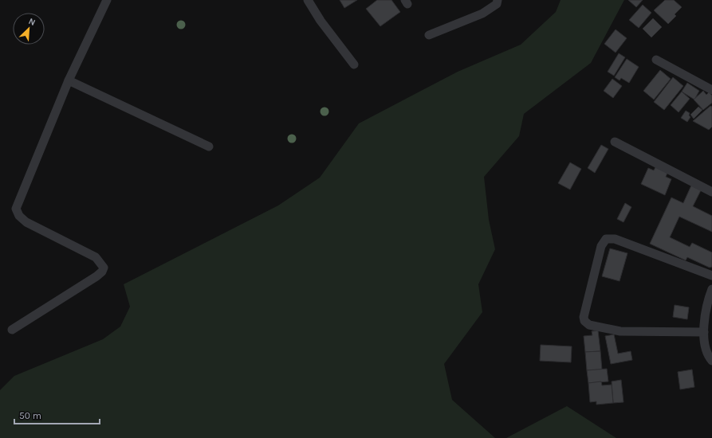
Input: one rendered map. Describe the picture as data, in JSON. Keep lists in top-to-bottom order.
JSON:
{
  "scale_bar": "50 m",
  "north": "top right"
}
